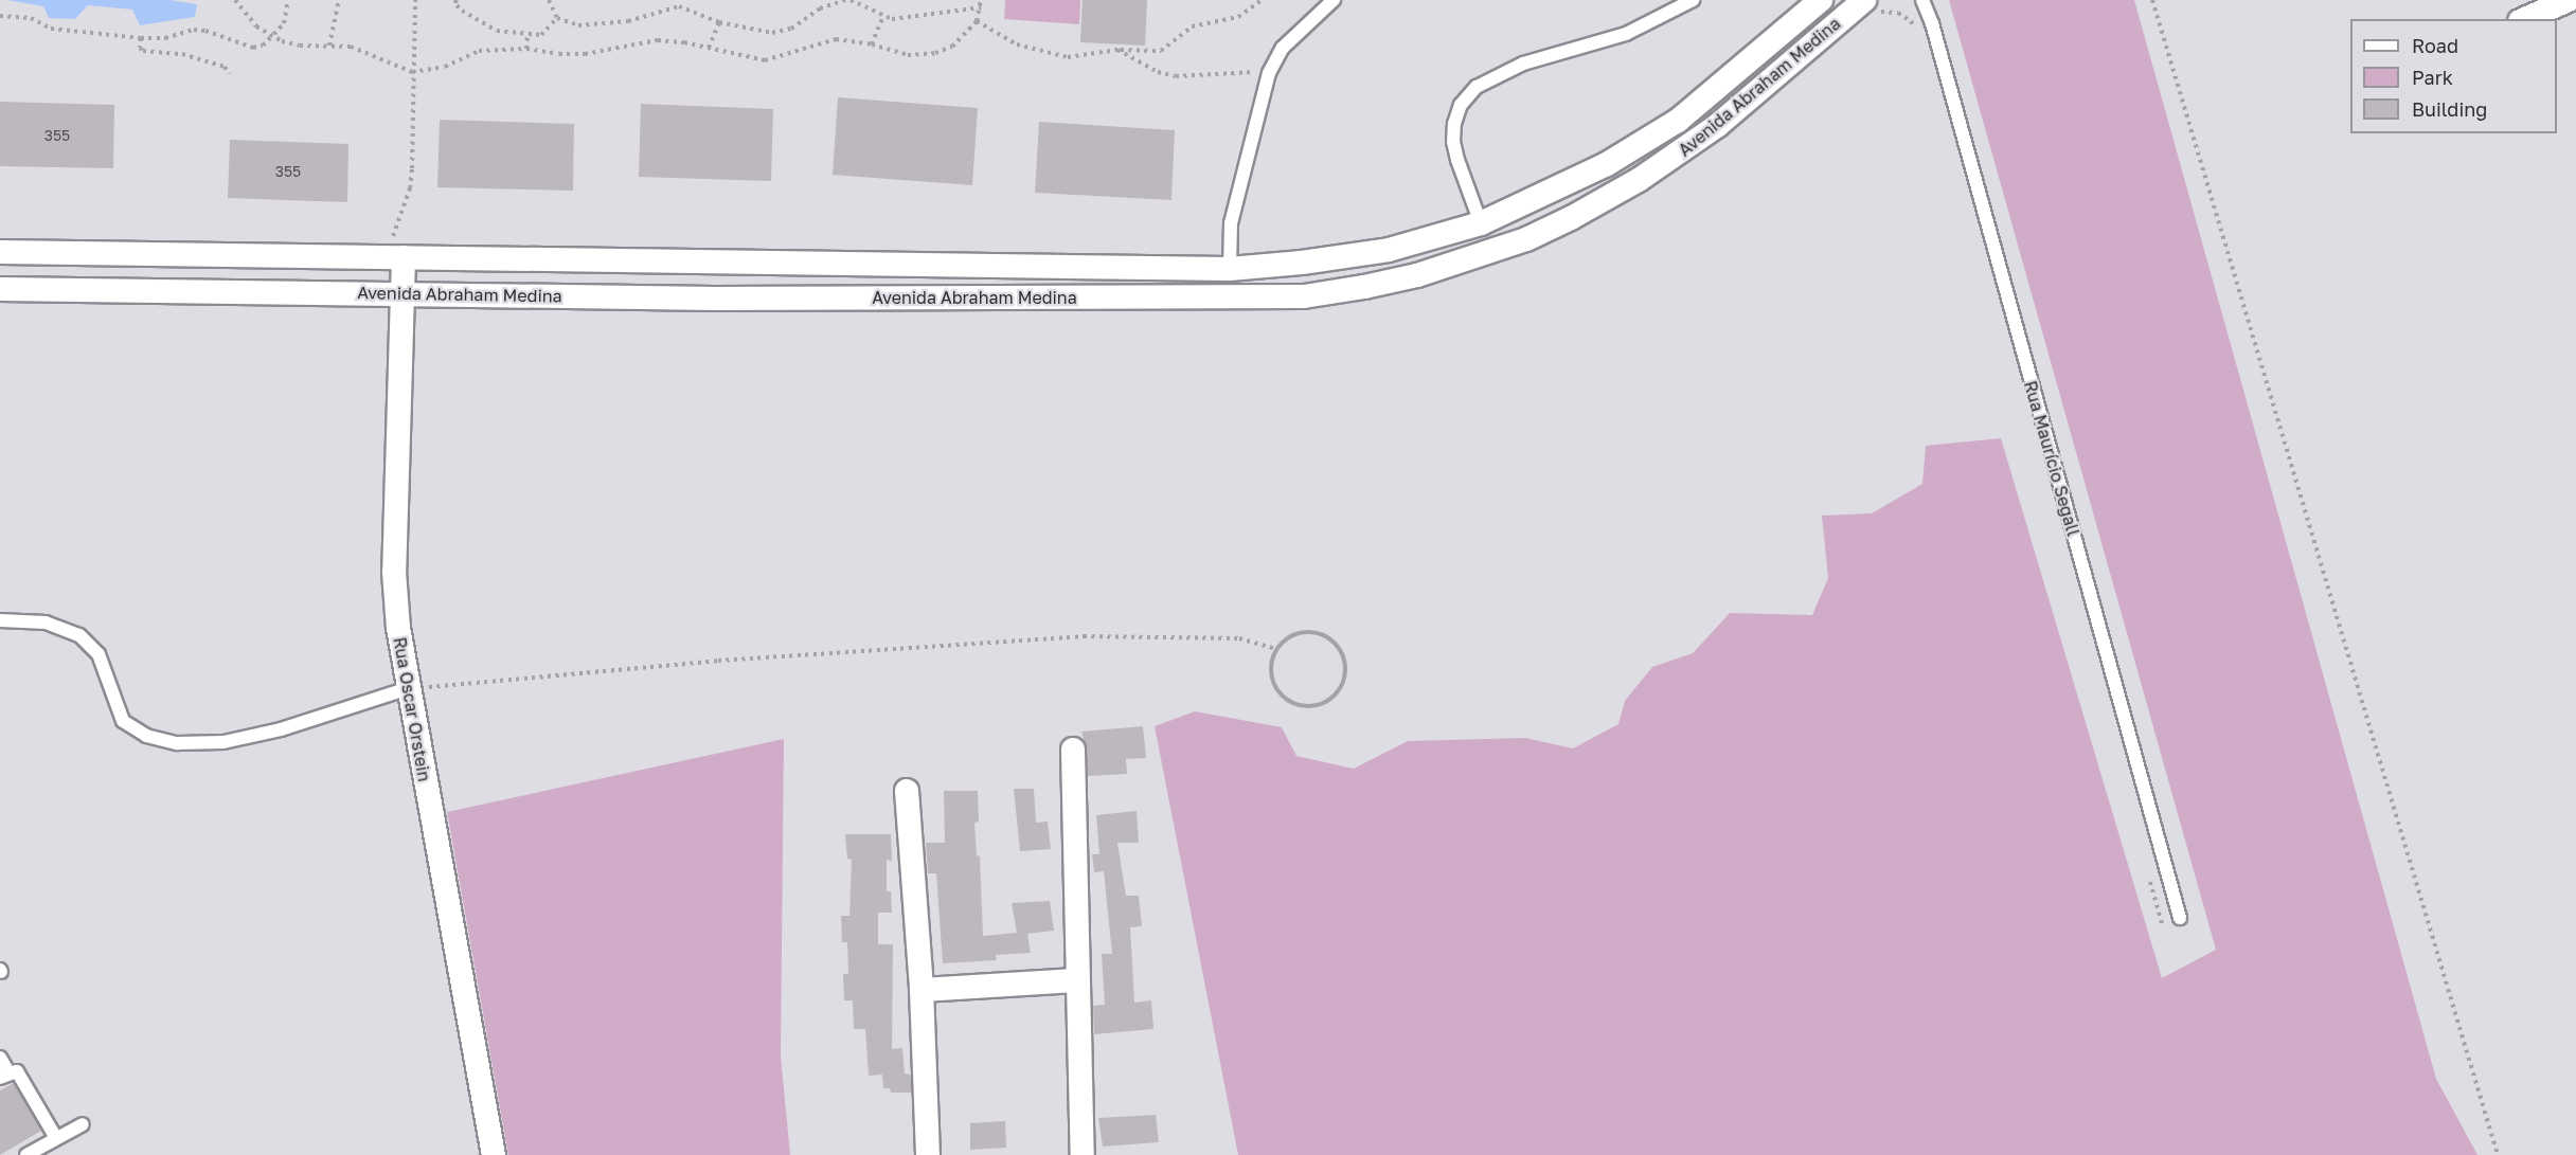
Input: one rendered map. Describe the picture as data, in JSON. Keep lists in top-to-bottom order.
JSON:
{
  "streets": {
    "street": ["Avenida Abraham Medina", "Rua Oscar Orstein"],
    "lane": ["Rua Maurício Segall"]
  },
  "crossings": [
    ["Avenida Abraham Medina", "Rua Oscar Orstein"]
  ],
  "house_numbers": ["355", "355"],
  "legend": ["Road", "Park", "Building"]
}
